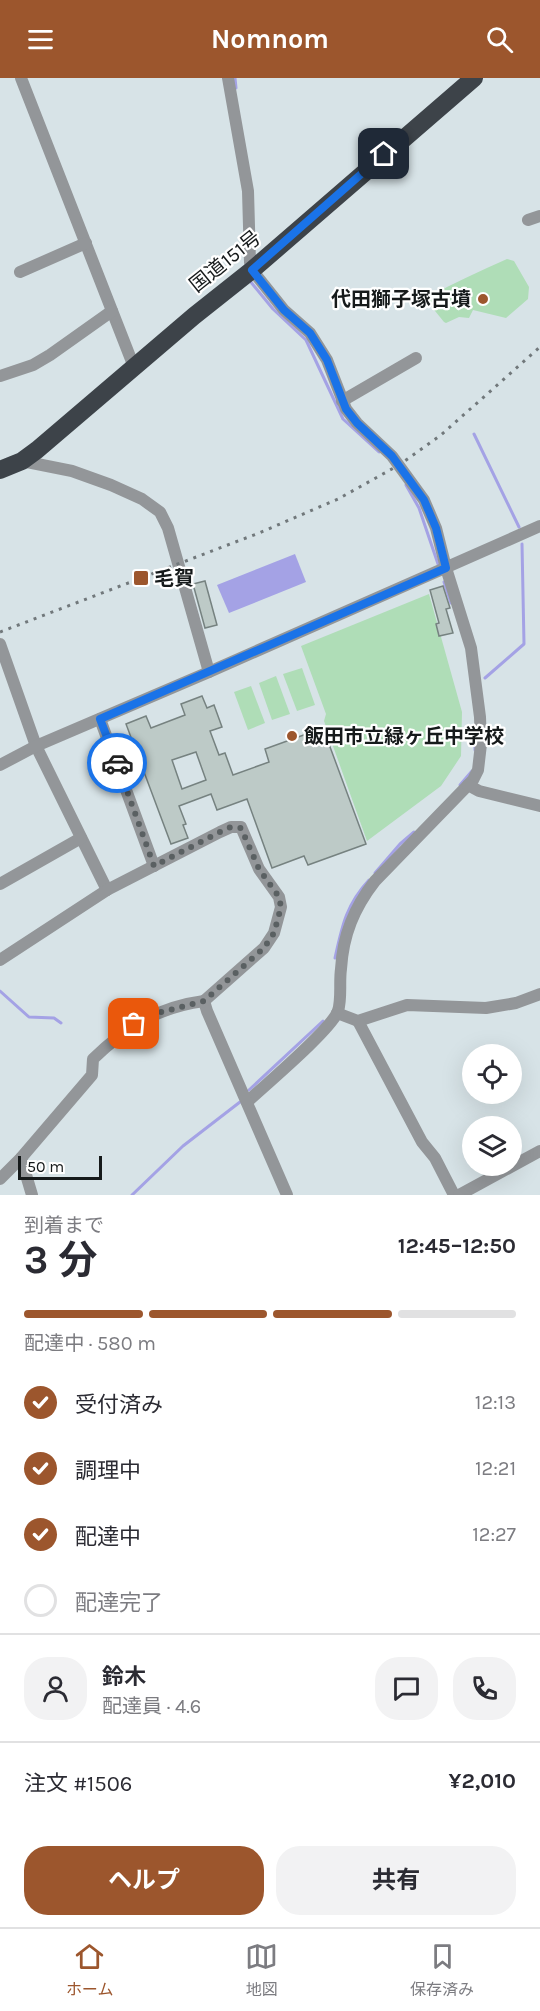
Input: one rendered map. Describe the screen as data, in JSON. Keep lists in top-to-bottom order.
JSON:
{
  "streets": {
    "highway": ["国道151号"]
  },
  "places": {
    "other": ["代田獅子塚古墳", "飯田市立緑ヶ丘中学校"],
    "transit": ["毛賀"]
  },
  "scale_bar": "50 m",
  "page": {
    "header": "Nomnom",
    "scale": "50 m",
    "heading": ["3 分", "到着まで", "12:45–12:50"],
    "panel": [
      "鈴木",
      "配達員 · 4.6",
      "注文 #1506",
      "¥2,010"
    ],
    "bar": "配達中 · 580 m",
    "list": [
      ["受付済み", "12:13"],
      ["調理中", "12:21"],
      ["配達中", "12:27"],
      "配達完了"
    ],
    "buttons": ["ヘルプ", "共有"],
    "tabs": ["ホーム", "地図", "保存済み"]
  }
}
